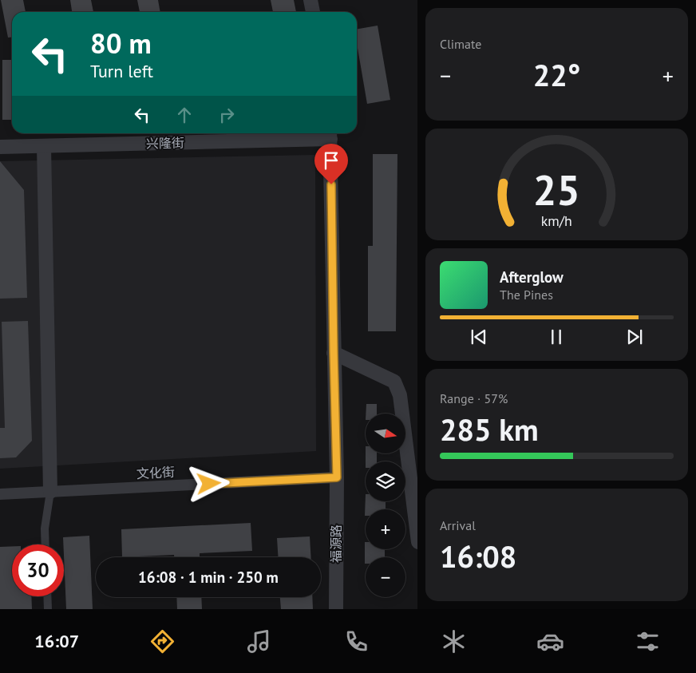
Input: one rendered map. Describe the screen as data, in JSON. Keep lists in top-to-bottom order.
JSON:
{
  "streets": {
    "street": ["兴隆街", "文化街", "福源路"]
  },
  "crossings": [
    ["兴隆街", "福源路"],
    ["文化街", "福源路"]
  ],
  "north": "right",
  "page": {
    "tile": [
      "Climate",
      ["Range · 57%", "285 km"],
      ["Arrival", "16:08"]
    ],
    "turn": ["80 m", "Turn left"],
    "heat": ["−", "22°", "+"],
    "song": ["Afterglow", "The Pines"],
    "map_buttons": ["+", "−"],
    "limit": "30",
    "trip": "16:08 · 1 min · 250 m",
    "tabs": "16:07",
    "gauge": ["25", "km/h"]
  }
}
